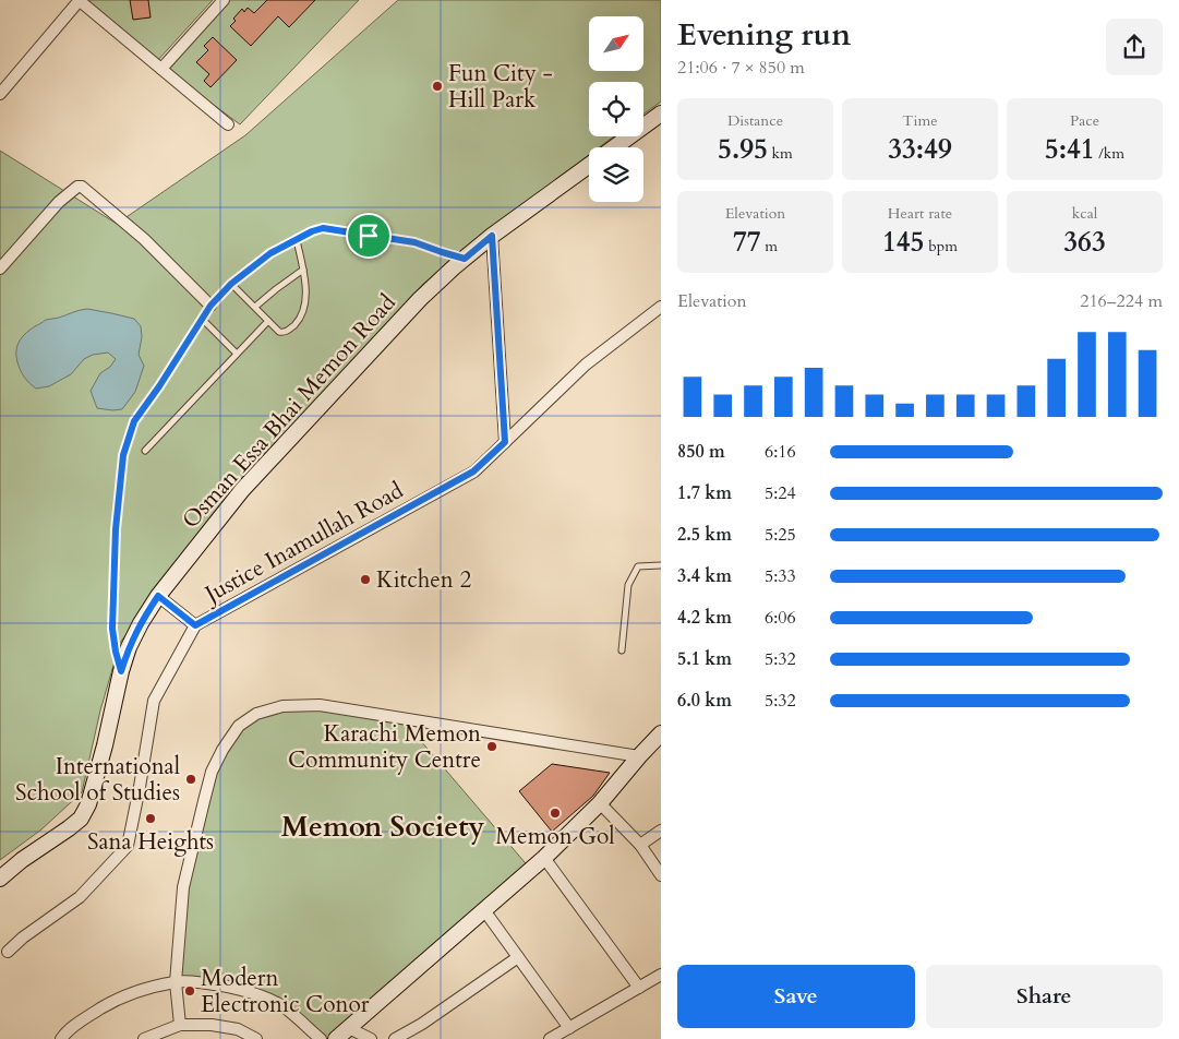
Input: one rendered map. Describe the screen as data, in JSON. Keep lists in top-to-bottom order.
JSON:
{
  "streets": {
    "street": ["Osman Essa Bhai Memon Road", "Justice Inamullah Road"]
  },
  "districts": ["Memon Society"],
  "places": [
    "Fun City - Hill Park",
    "Kitchen 2",
    "Karachi Memon Community Centre",
    "International School of Studies",
    "Memon Gol",
    "Sana Heights",
    "Modern Electronic Conor"
  ],
  "north": "top right",
  "page": {
    "heading": ["Evening run", "21:06 · 7 × 850 m"],
    "stats": [
      ["Distance", "5.95 km"],
      ["Time", "33:49"],
      ["Pace", "5:41 /km"],
      ["Elevation", "77 m"],
      ["Heart rate", "145 bpm"],
      ["kcal", "363"]
    ],
    "chart": ["Elevation", "216–224 m"],
    "list": [
      {
        "name": "850 m",
        "note": "6:16"
      },
      {
        "name": "1.7 km",
        "note": "5:24"
      },
      {
        "name": "2.5 km",
        "note": "5:25"
      },
      {
        "name": "3.4 km",
        "note": "5:33"
      },
      {
        "name": "4.2 km",
        "note": "6:06"
      },
      {
        "name": "5.1 km",
        "note": "5:32"
      },
      {
        "name": "6.0 km",
        "note": "5:32"
      }
    ],
    "buttons": ["Save", "Share"]
  }
}
